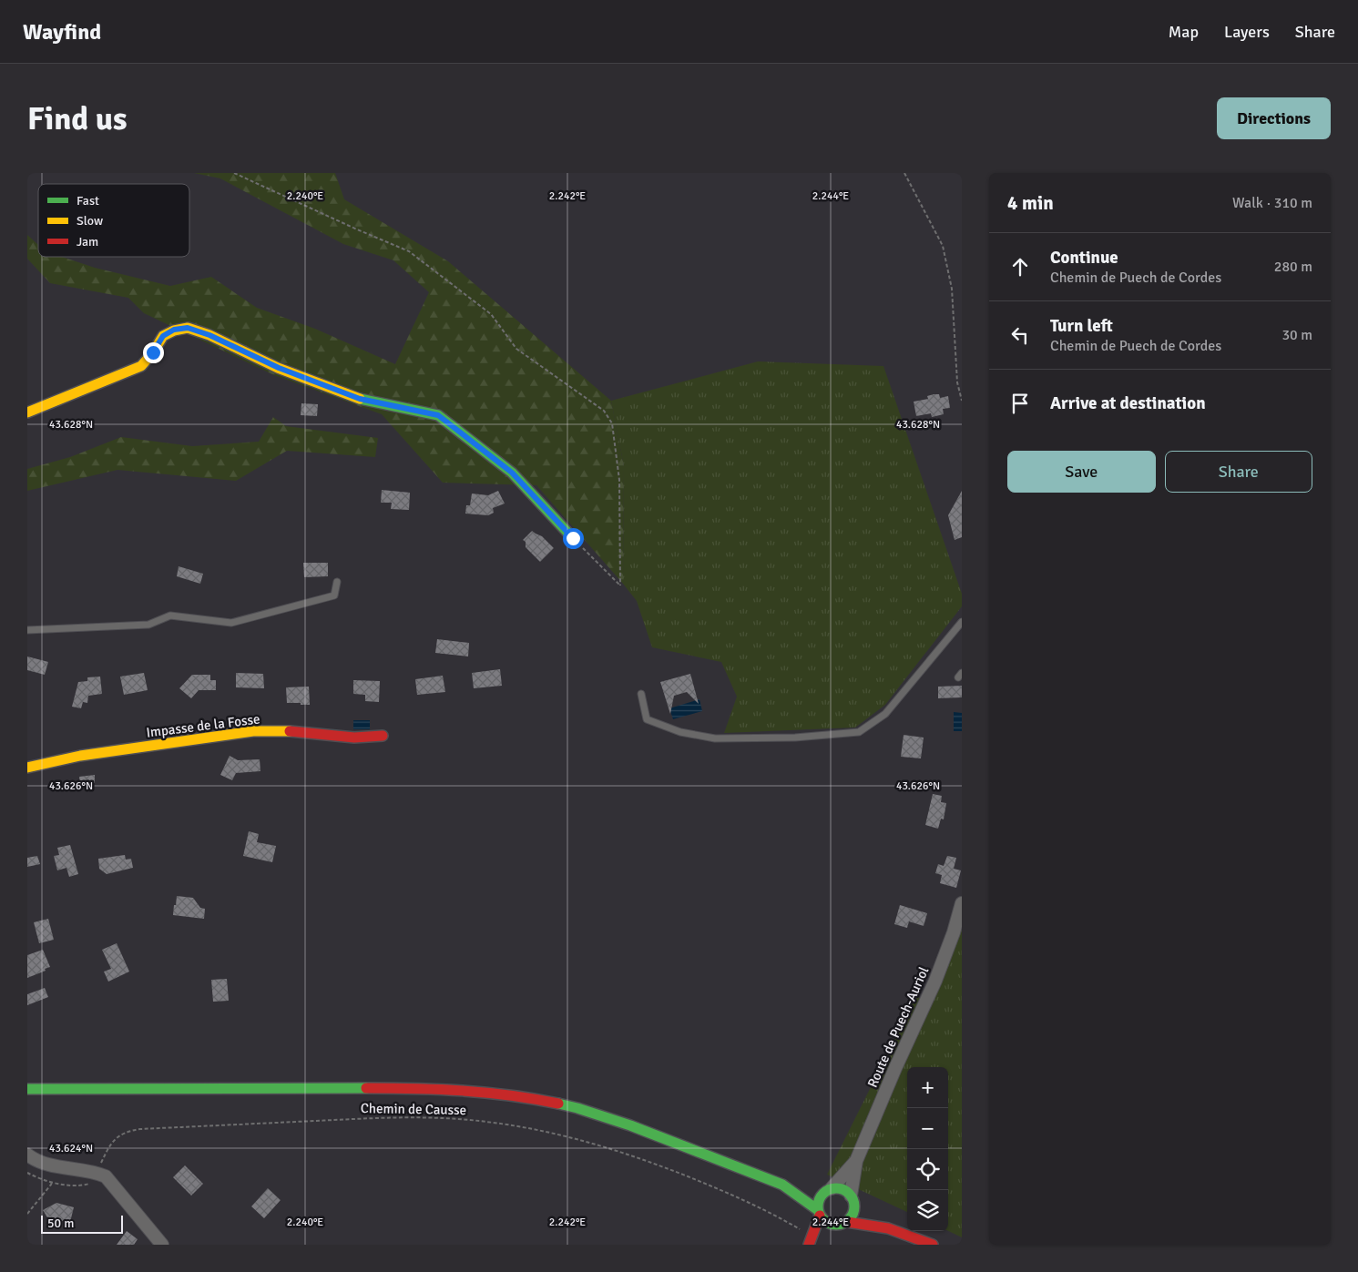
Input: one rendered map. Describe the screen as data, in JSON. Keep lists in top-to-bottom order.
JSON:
{
  "streets": {
    "main road": ["Impasse de la Fosse"],
    "street": ["Route de Puech-Auriol"],
    "path": ["Chemin de Causse"]
  },
  "legend": ["Fast", "Slow", "Jam"],
  "scale_bar": "50 m",
  "page": {
    "header": "Wayfind",
    "nav": ["Map", "Layers", "Share"],
    "buttons": [
      "Directions",
      ["Save", "Share"]
    ],
    "title": "Find us",
    "heading": ["4 min", "Walk · 310 m"],
    "list": [
      ["Continue", "Chemin de Puech de Cordes", "280 m"],
      ["Turn left", "Chemin de Puech de Cordes", "30 m"],
      "Arrive at destination"
    ],
    "map_buttons": ["+", "−"],
    "scale": "50 m"
  },
  "coordinates": [
    "2.240°E",
    "2.242°E",
    "2.244°E",
    "43.628°N",
    "43.626°N",
    "43.624°N"
  ]
}
